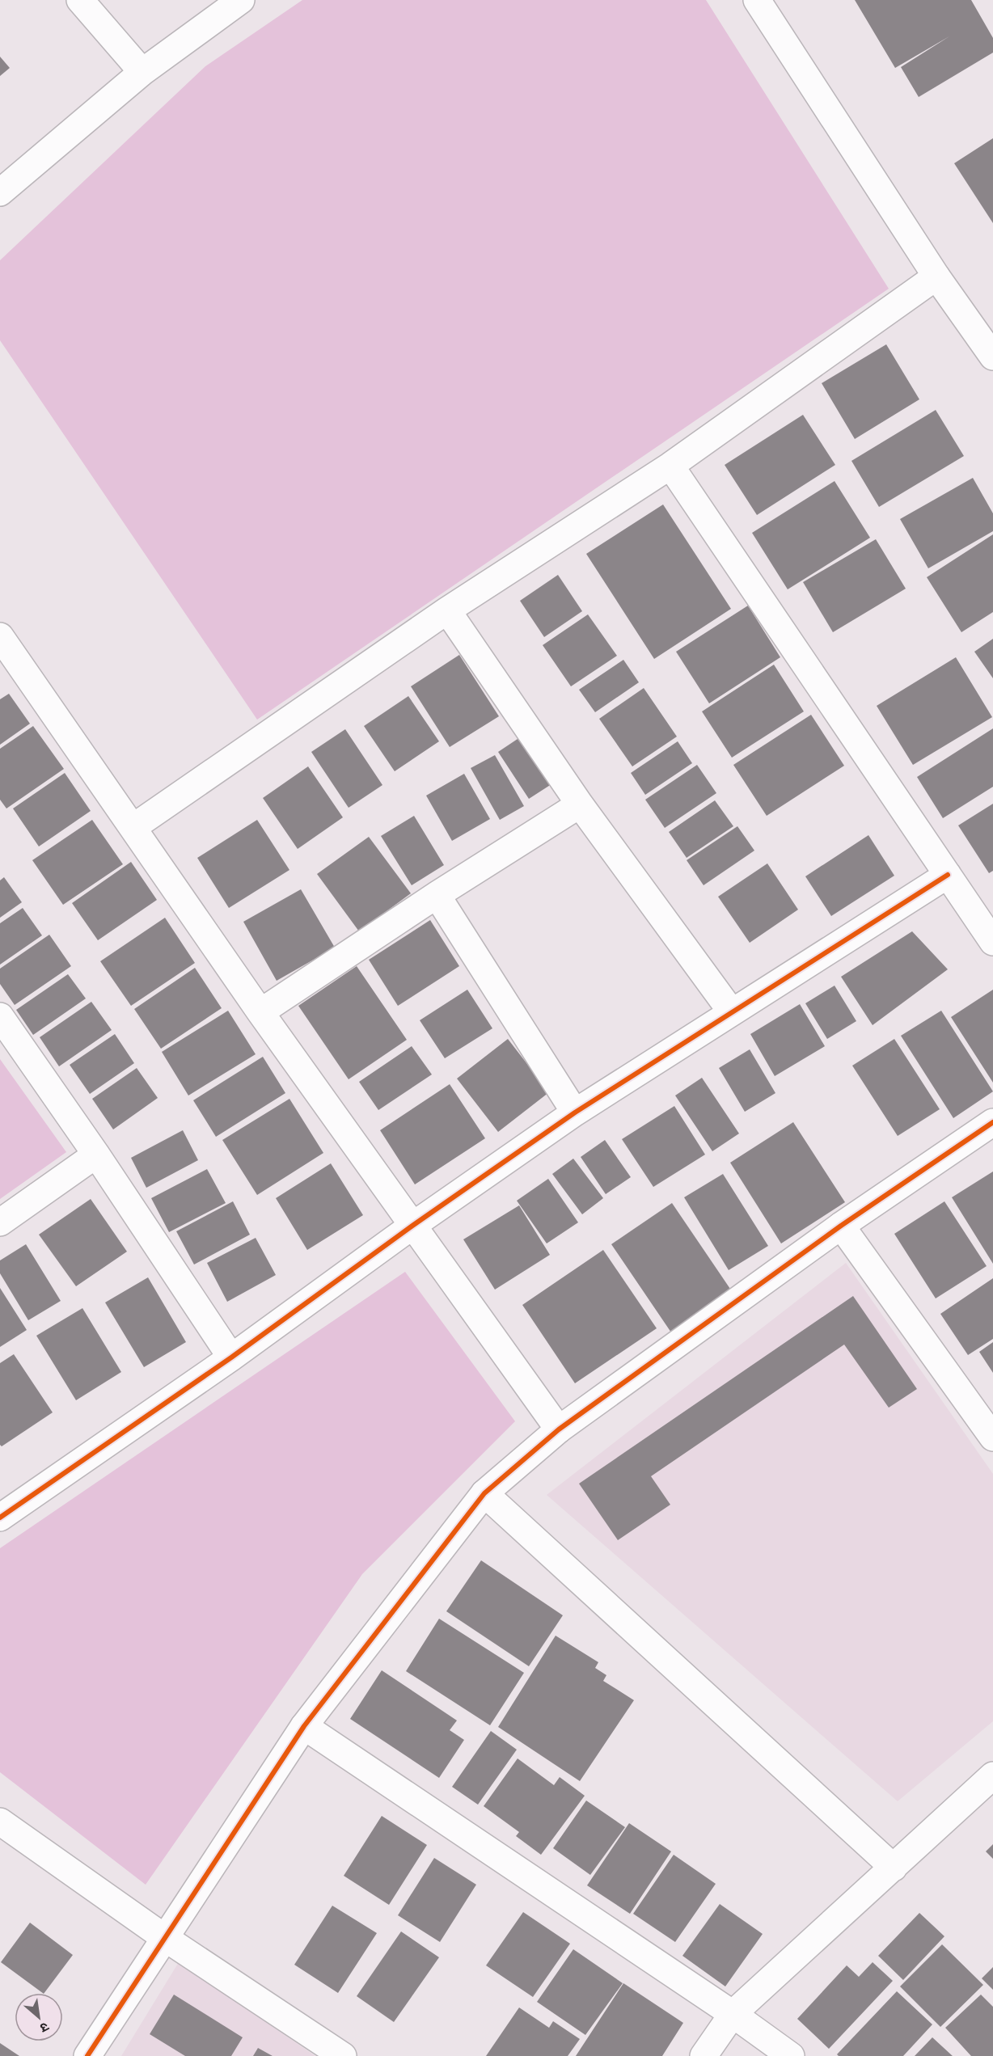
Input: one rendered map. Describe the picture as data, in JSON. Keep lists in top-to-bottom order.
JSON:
{
  "north": "bottom right"
}
